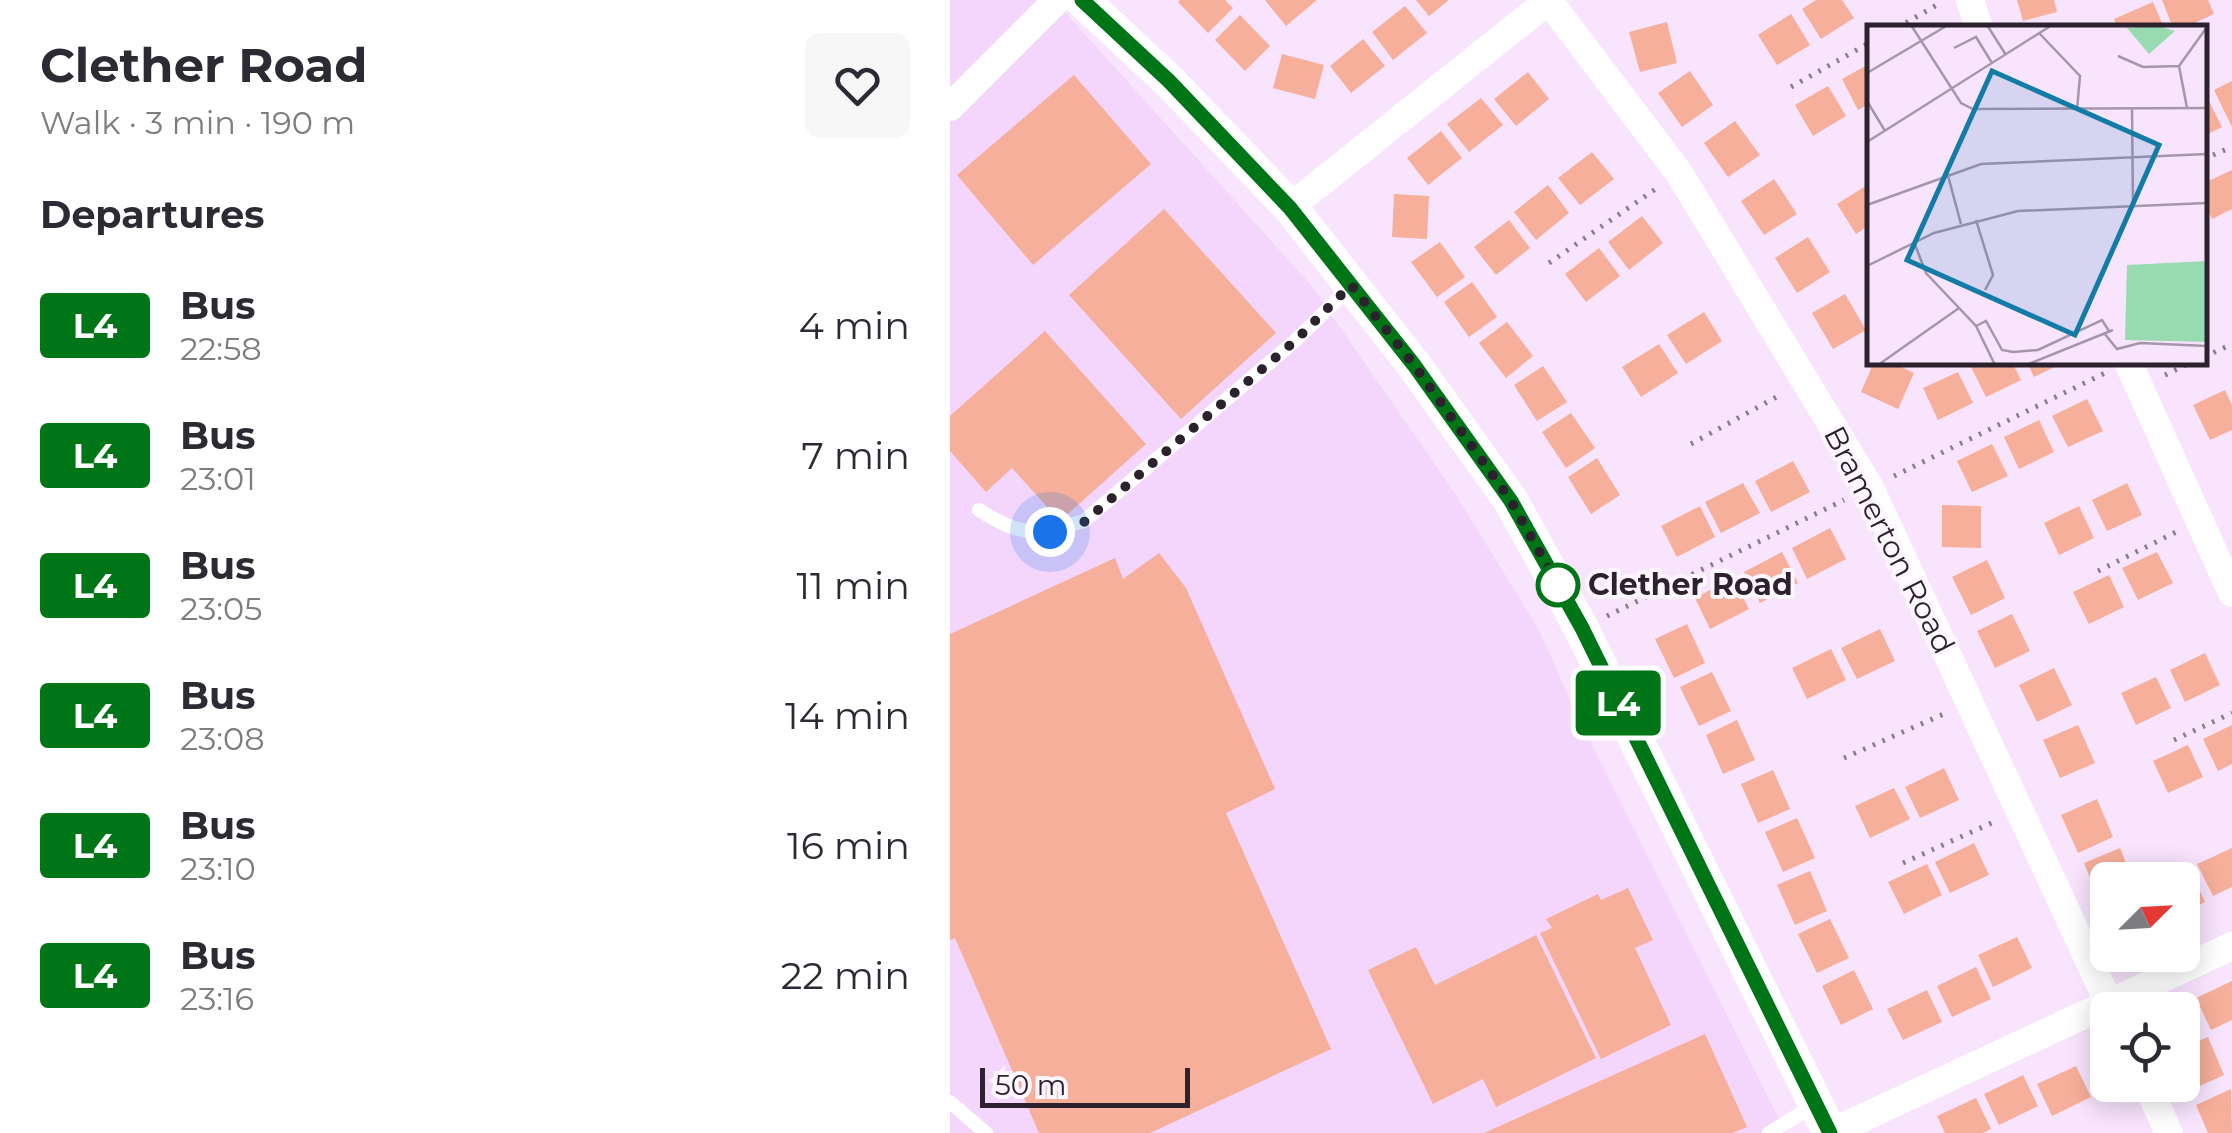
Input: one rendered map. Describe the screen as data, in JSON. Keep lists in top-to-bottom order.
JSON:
{
  "streets": {
    "street": ["Bramerton Road"]
  },
  "places": ["Clether Road"],
  "lines": ["bus line L4"],
  "scale_bar": "50 m",
  "north": "top right",
  "page": {
    "heading": [
      ["Clether Road", "Walk · 3 min · 190 m"],
      "Departures"
    ],
    "on_map": "L4",
    "list": [
      {
        "mark": "L4",
        "name": "Bus",
        "note": "22:58",
        "value": "4 min"
      },
      {
        "mark": "L4",
        "name": "Bus",
        "note": "23:01",
        "value": "7 min"
      },
      {
        "mark": "L4",
        "name": "Bus",
        "note": "23:05",
        "value": "11 min"
      },
      {
        "mark": "L4",
        "name": "Bus",
        "note": "23:08",
        "value": "14 min"
      },
      {
        "mark": "L4",
        "name": "Bus",
        "note": "23:10",
        "value": "16 min"
      },
      {
        "mark": "L4",
        "name": "Bus",
        "note": "23:16",
        "value": "22 min"
      }
    ],
    "scale": "50 m"
  }
}
